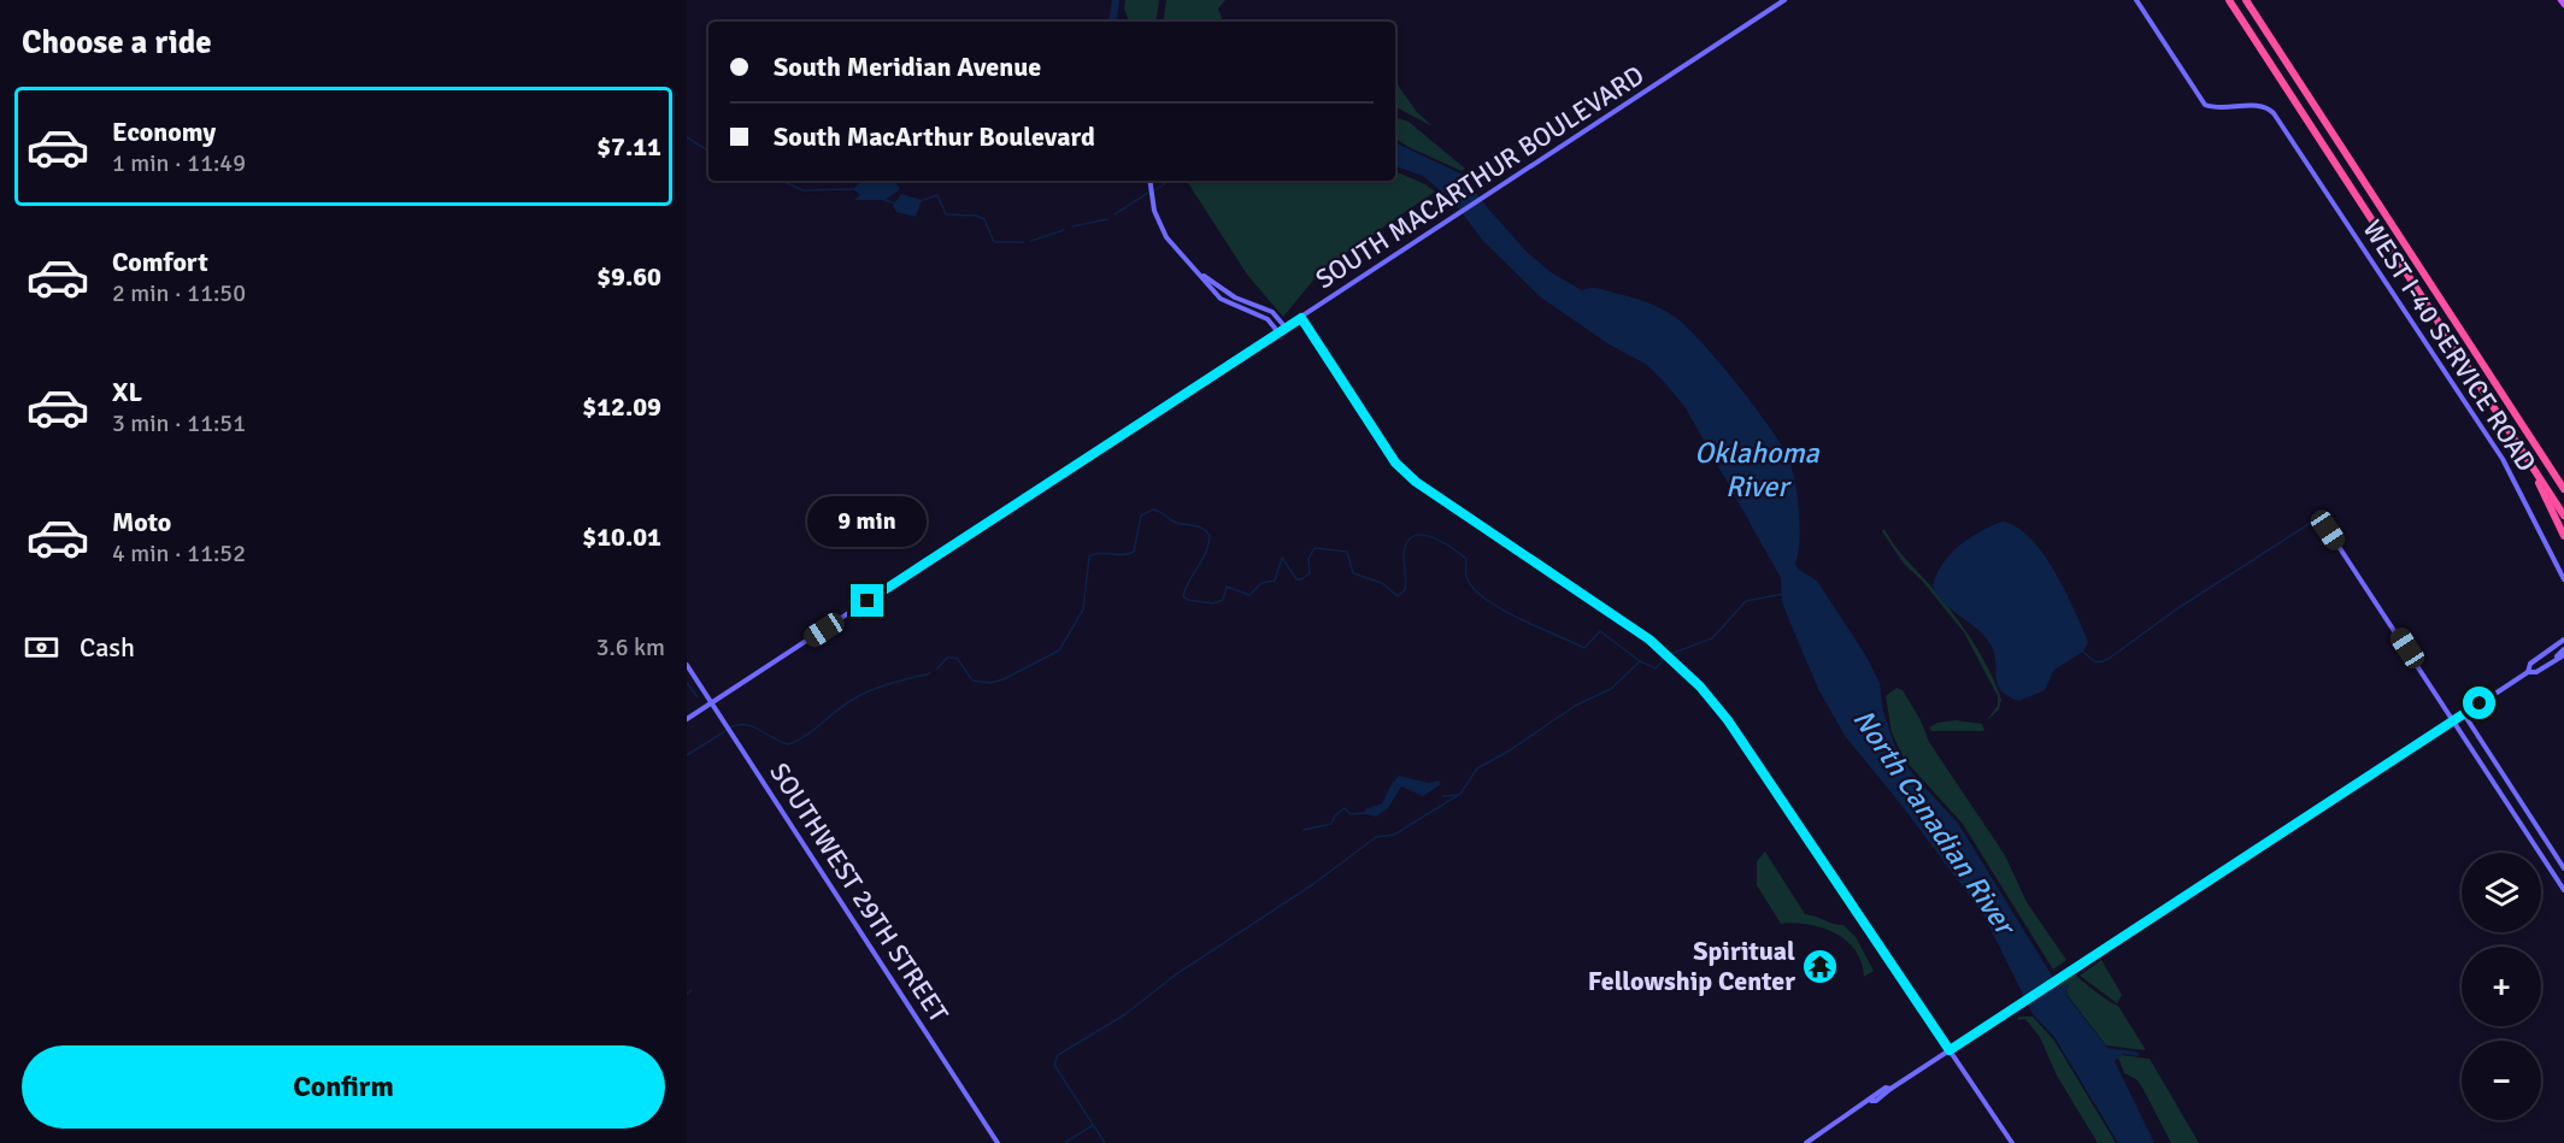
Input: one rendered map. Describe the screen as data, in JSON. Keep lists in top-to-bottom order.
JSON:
{
  "streets": {
    "main road": ["SOUTH MACARTHUR BOULEVARD", "WEST I-40 SERVICE ROAD", "SOUTHWEST 29TH STREET"]
  },
  "crossings": [
    ["SOUTH MACARTHUR BOULEVARD", "SOUTHWEST 29TH STREET"]
  ],
  "water": ["Oklahoma River", "North Canadian River"],
  "places": {
    "temple": ["Spiritual Fellowship Center"]
  },
  "page": {
    "heading": "Choose a ride",
    "banner": ["South Meridian Avenue", "South MacArthur Boulevard"],
    "list": [
      {
        "name": "Economy",
        "note": "1 min · 11:49",
        "value": "$7.11"
      },
      {
        "name": "Comfort",
        "note": "2 min · 11:50",
        "value": "$9.60"
      },
      {
        "name": "XL",
        "note": "3 min · 11:51",
        "value": "$12.09"
      },
      {
        "name": "Moto",
        "note": "4 min · 11:52",
        "value": "$10.01"
      }
    ],
    "bubble": "9 min",
    "pay": ["Cash", "3.6 km"],
    "map_buttons": ["+", "−"],
    "buttons": "Confirm"
  }
}
